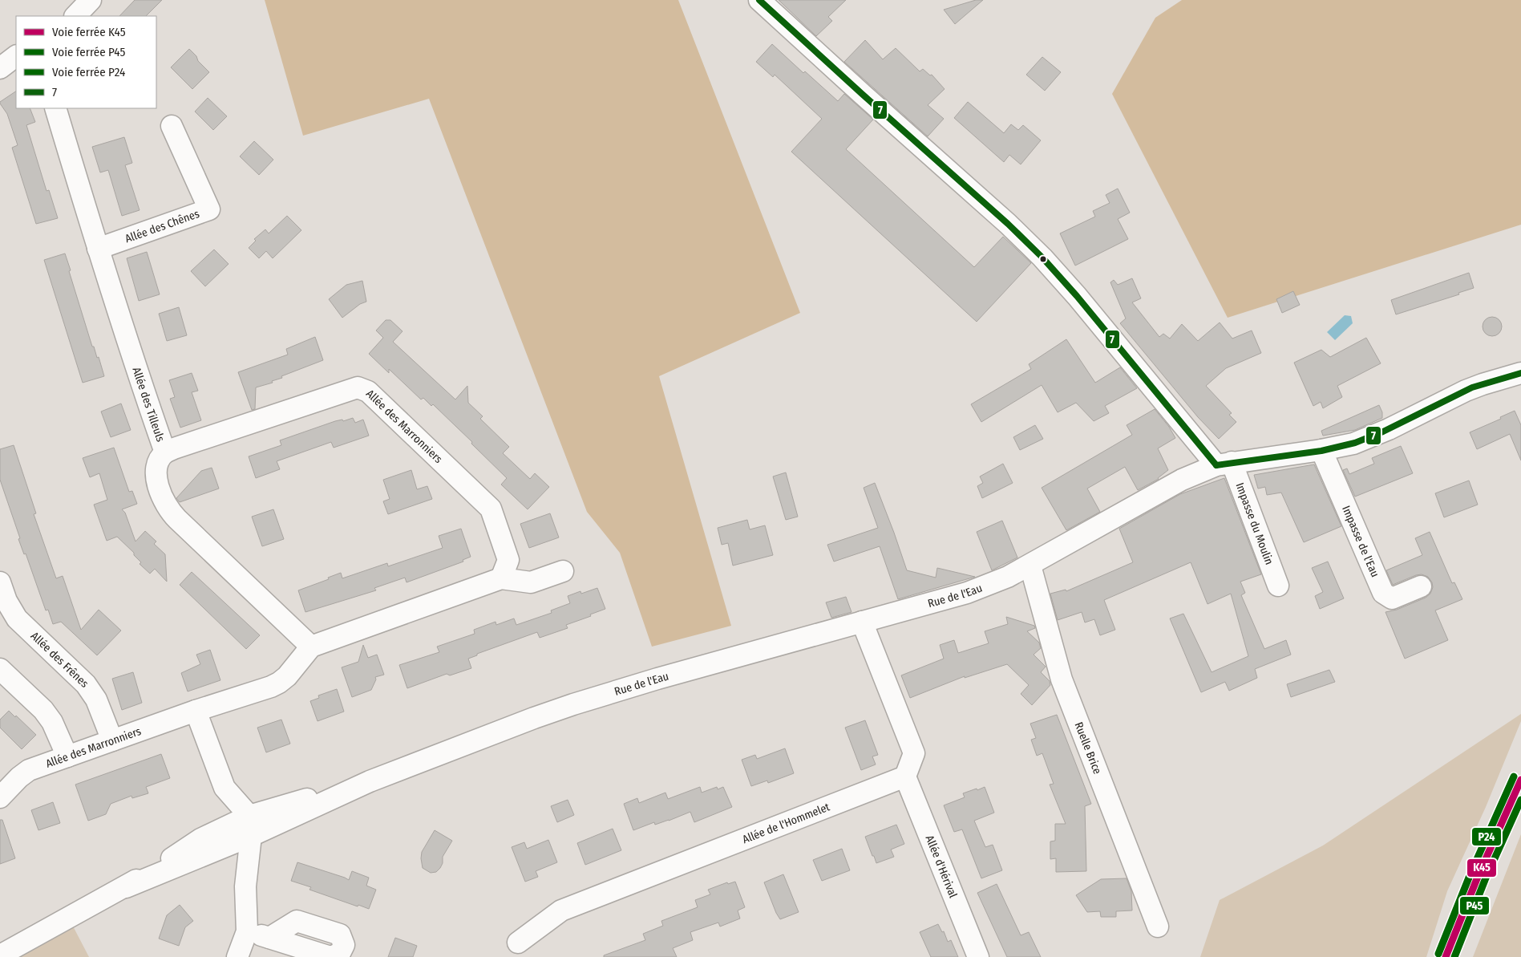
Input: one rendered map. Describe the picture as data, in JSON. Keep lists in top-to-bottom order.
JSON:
{
  "streets": {
    "street": [
      "Allée des Chênes",
      "Allée des Tilleuls",
      "Allée des Marronniers",
      "Impasse du Moulin",
      "Impasse de l'Eau",
      "Rue de l'Eau",
      "Allée des Frênes",
      "Ruelle Brice",
      "Allée de l'Hommelet",
      "Allée d'Hérival"
    ]
  },
  "crossings": [
    ["Allée des Chênes", "Allée des Tilleuls"],
    ["Allée des Tilleuls", "Allée des Marronniers"],
    ["Allée des Marronniers", "Allée des Frênes"],
    ["Impasse du Moulin", "Rue de l'Eau"],
    ["Impasse de l'Eau", "Rue de l'Eau"],
    ["Rue de l'Eau", "Ruelle Brice"],
    ["Allée de l'Hommelet", "Allée d'Hérival"]
  ],
  "lines": [
    "transit line 7",
    "rail line P24",
    "rail line K45",
    "rail line P45"
  ],
  "legend": [
    "Voie ferrée K45",
    "Voie ferrée P45",
    "Voie ferrée P24",
    "7"
  ]
}
